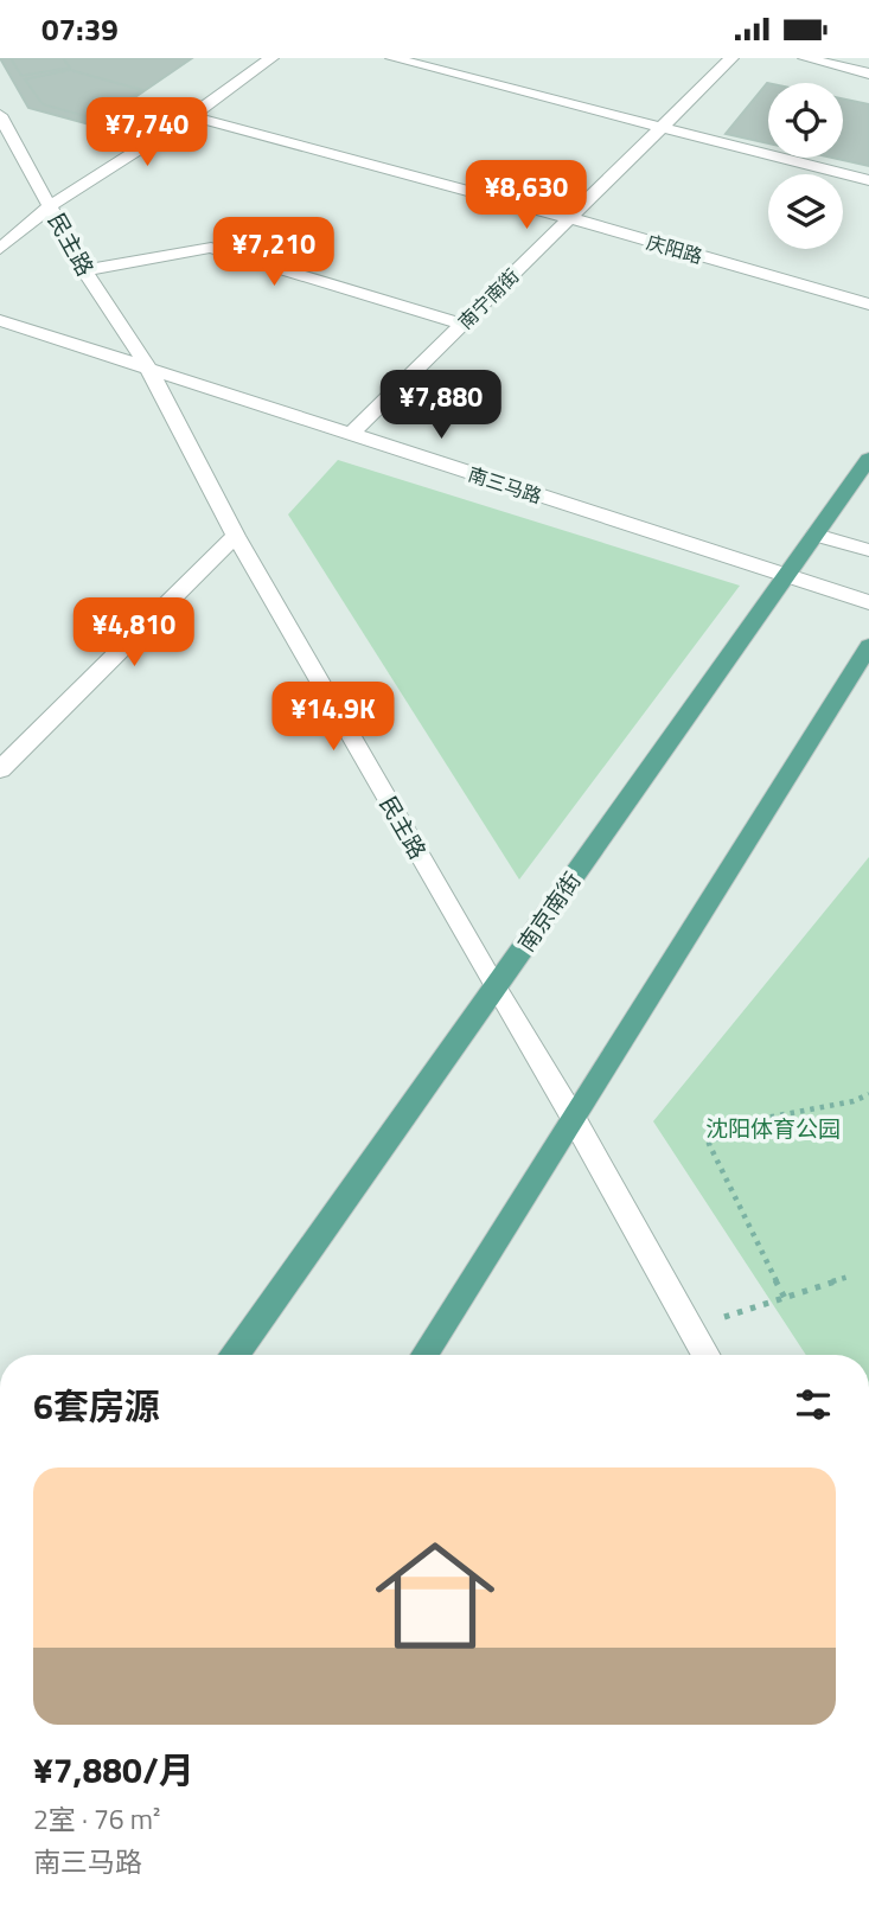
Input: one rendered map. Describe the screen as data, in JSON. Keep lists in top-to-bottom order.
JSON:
{
  "streets": {
    "main road": ["南京南街"],
    "street": [
      "民主路",
      "庆阳路",
      "南宁南街",
      "南三马路"
    ]
  },
  "crossings": [
    ["民主路", "南三马路"],
    ["民主路", "南京南街"],
    ["庆阳路", "南宁南街"],
    ["南宁南街", "南三马路"],
    ["南三马路", "南京南街"]
  ],
  "parks": ["沈阳体育公园"],
  "page": {
    "status": "07:39",
    "price": [
      "¥7,740",
      "¥8,630",
      "¥7,210",
      "¥7,880",
      "¥4,810",
      "¥14.9K"
    ],
    "heading": "6套房源",
    "list": [
      {
        "name": "¥7,880/月",
        "note": "2室 · 76 m² · 南三马路"
      }
    ]
  }
}
